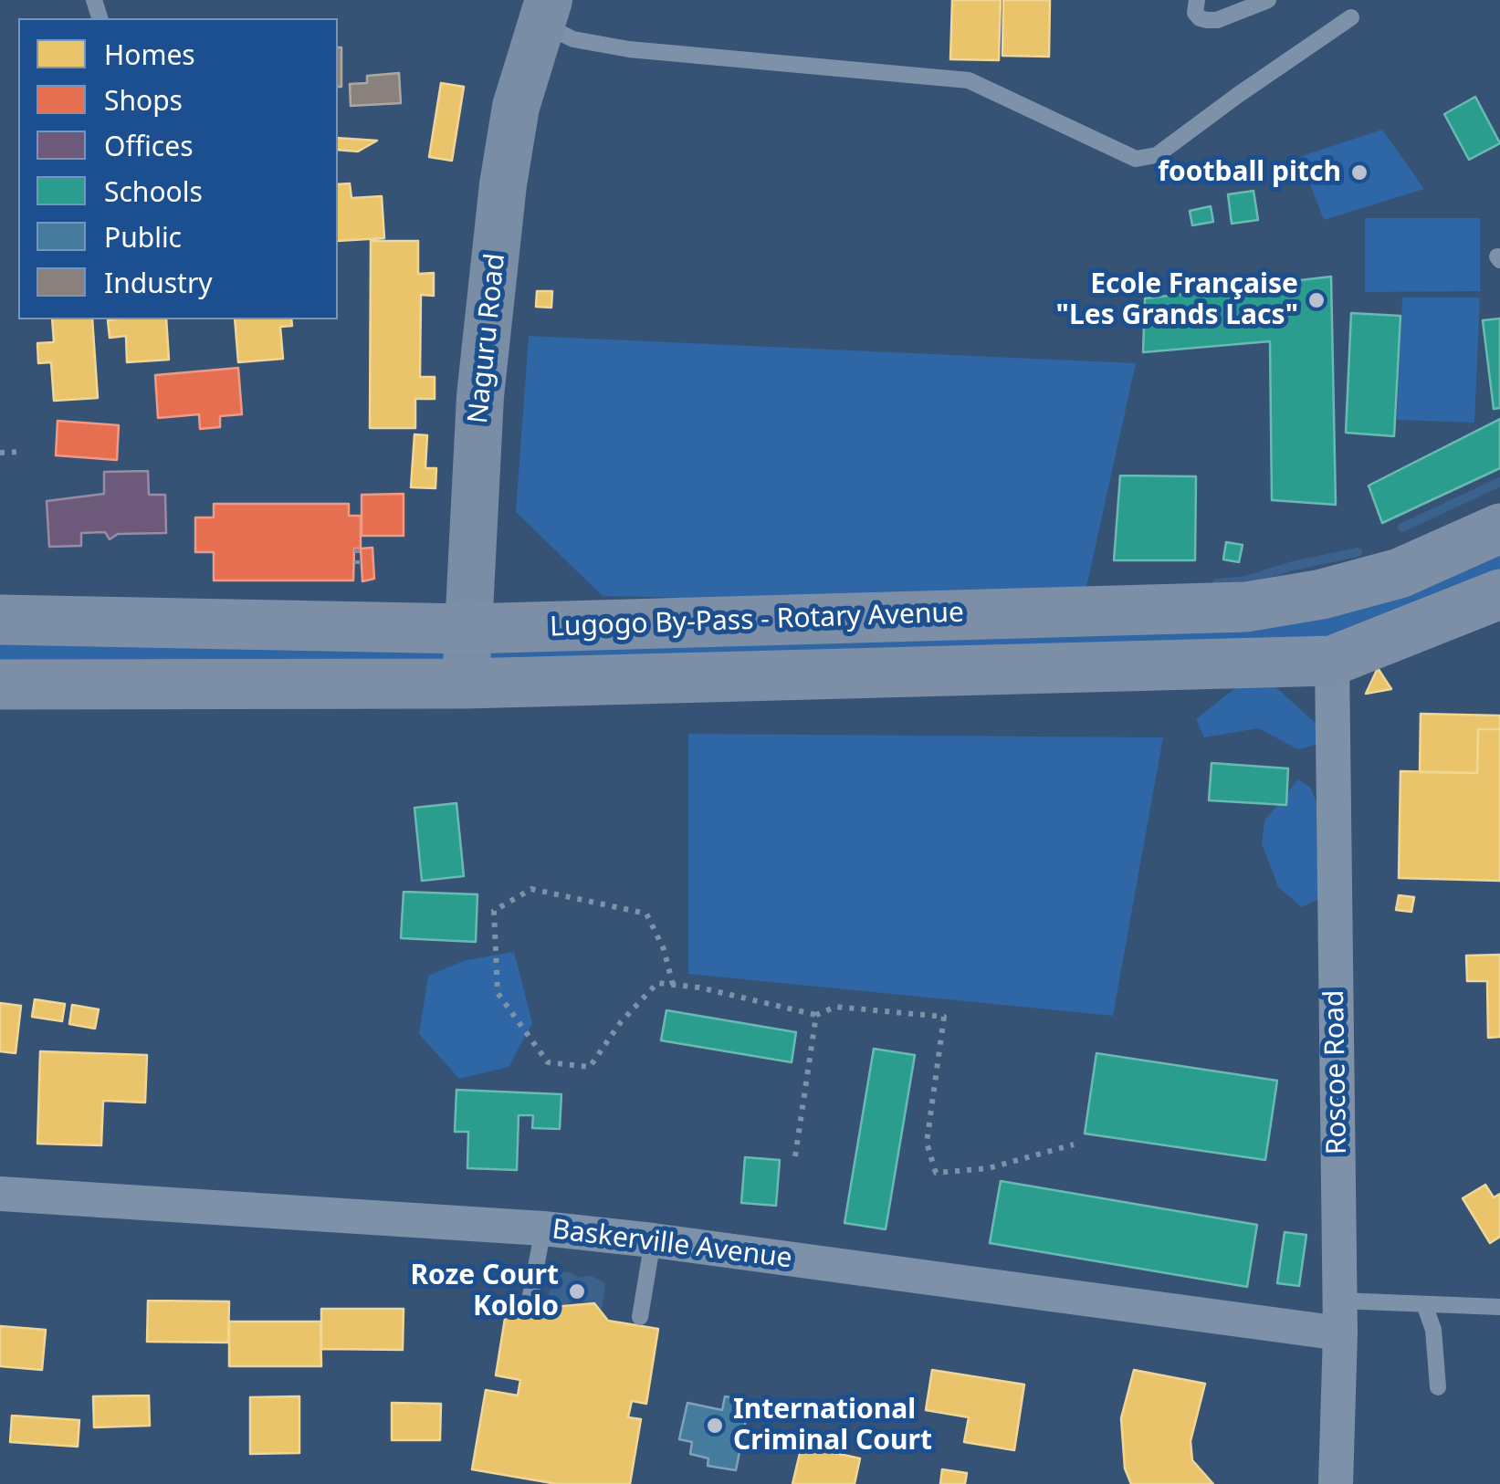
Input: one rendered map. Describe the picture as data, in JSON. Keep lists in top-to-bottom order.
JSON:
{
  "streets": {
    "main road": ["Lugogo By-Pass - Rotary Avenue"],
    "street": ["Naguru Road", "Roscoe Road", "Baskerville Avenue"]
  },
  "crossings": [
    ["Naguru Road", "Lugogo By-Pass - Rotary Avenue"],
    ["Lugogo By-Pass - Rotary Avenue", "Roscoe Road"],
    ["Roscoe Road", "Baskerville Avenue"]
  ],
  "places": [
    "football pitch",
    "Ecole Française \"Les Grands Lacs\"",
    "Roze Court Kololo",
    "International Criminal Court"
  ],
  "legend": [
    "Homes",
    "Shops",
    "Offices",
    "Schools",
    "Public",
    "Industry"
  ]
}
